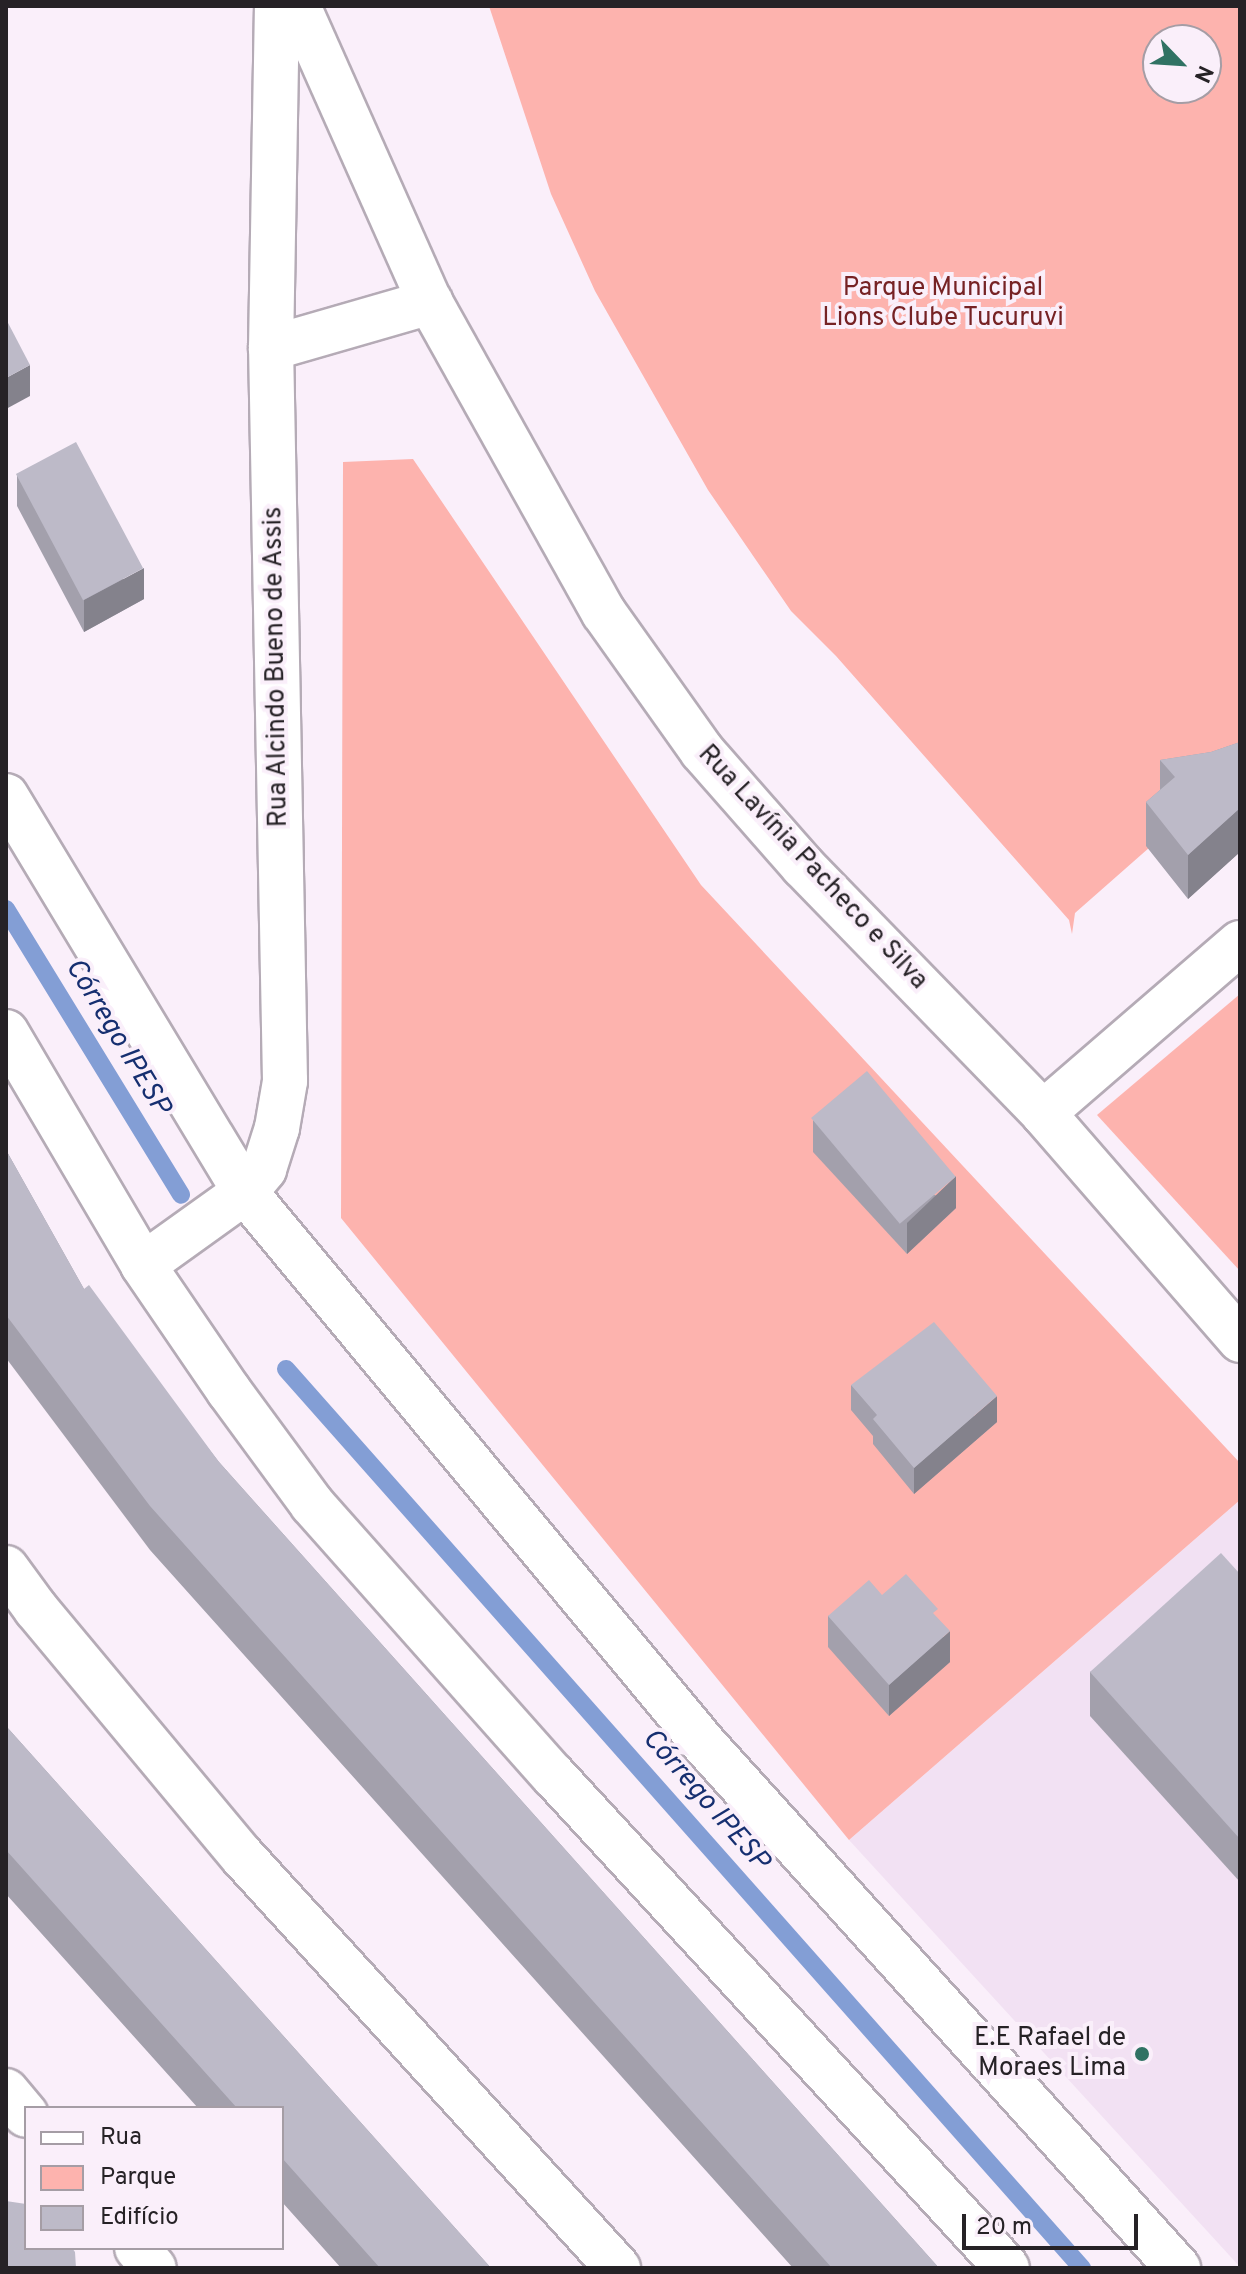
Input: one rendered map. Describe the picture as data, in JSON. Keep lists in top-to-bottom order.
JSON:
{
  "streets": {
    "street": ["Rua Alcindo Bueno de Assis", "Rua Lavínia Pacheco e Silva"]
  },
  "water": ["Córrego IPESP"],
  "parks": ["Parque Municipal Lions Clube Tucuruvi"],
  "places": ["E.E Rafael de Moraes Lima"],
  "legend": ["Rua", "Parque", "Edifício"],
  "scale_bar": "20 m",
  "north": "bottom right"
}
